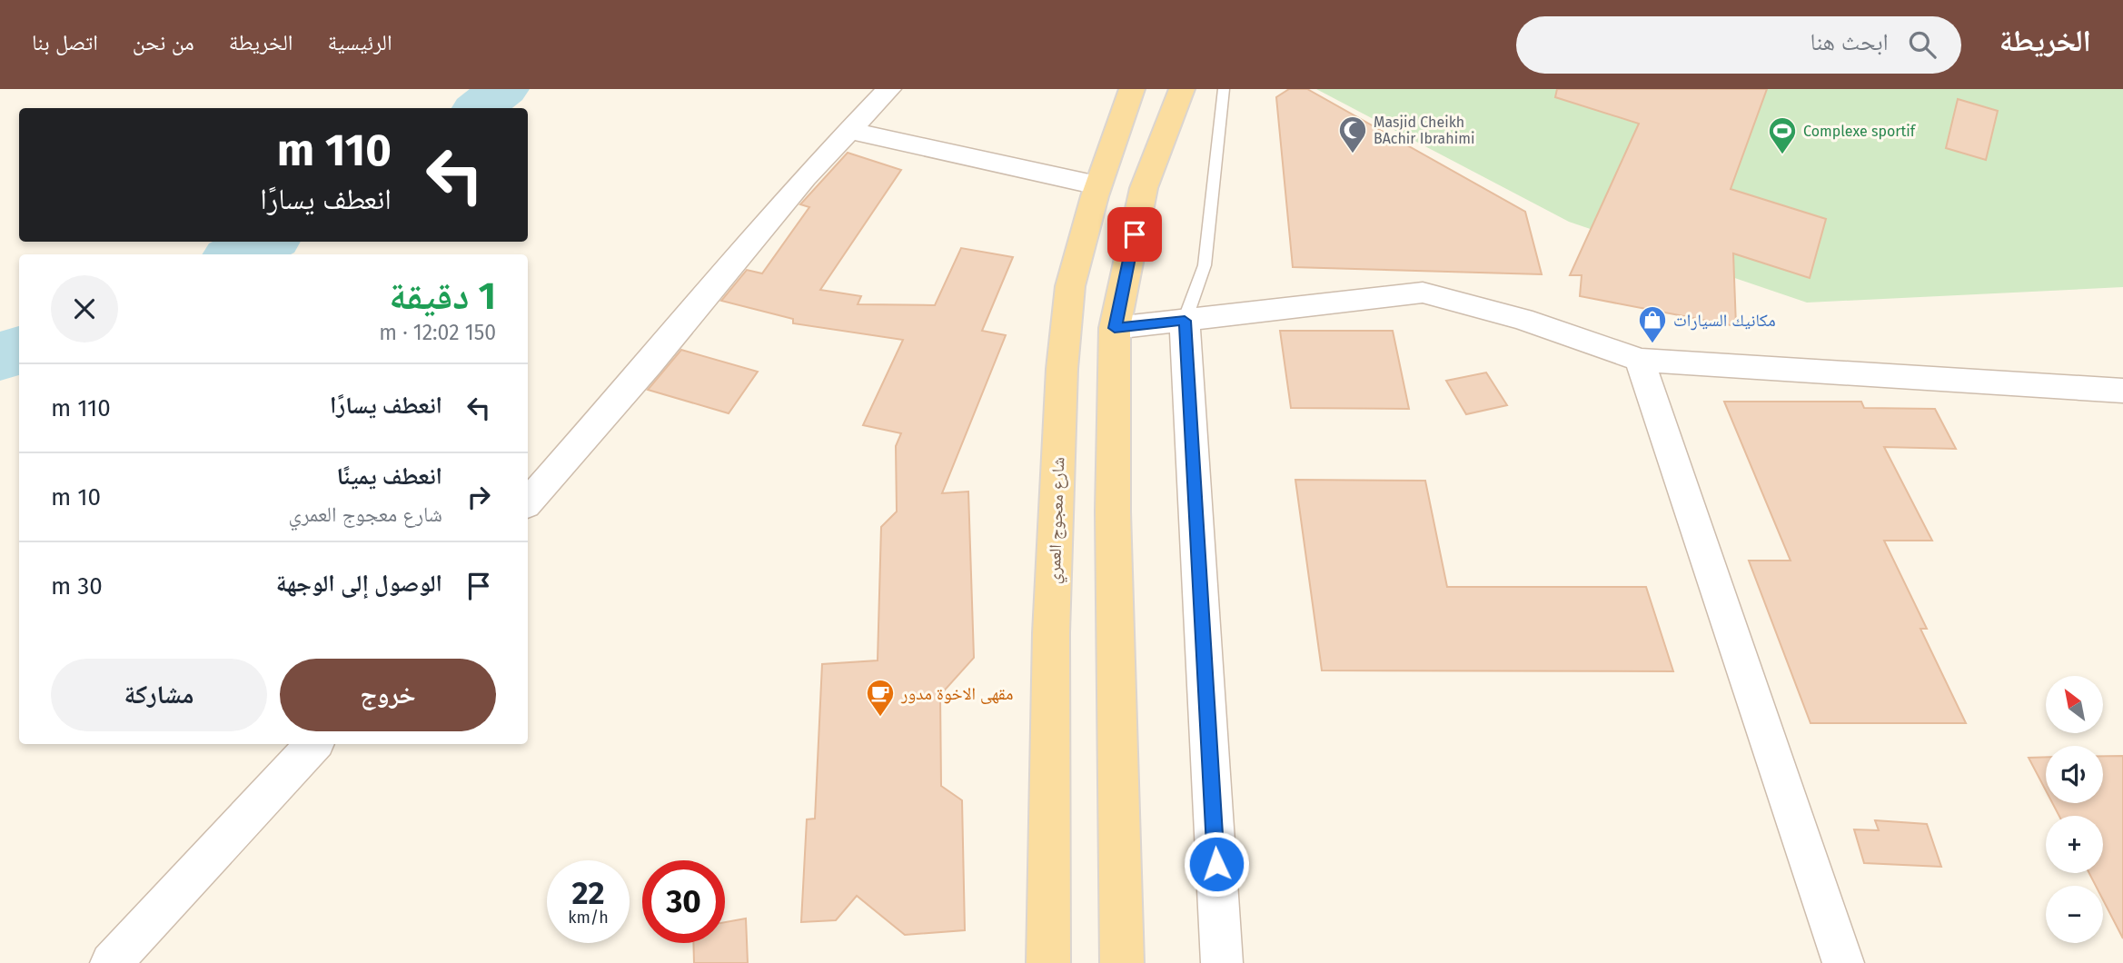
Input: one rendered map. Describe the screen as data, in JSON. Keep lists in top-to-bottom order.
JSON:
{
  "streets": {
    "main road": ["شارع معجوج العمري"]
  },
  "places": {
    "mosque": ["Masjid Cheikh BAchir Ibrahimi"],
    "sports": ["Complexe sportif"],
    "shop": ["مكانيك السيارات"],
    "cafe": ["مقهى الاخوة مدور"]
  },
  "north": "top left",
  "page": {
    "header": "الخريطة",
    "search": "ابحث هنا",
    "nav": [
      "الرئيسية",
      "الخريطة",
      "من نحن",
      "اتصل بنا"
    ],
    "turn": ["110 m", "انعطف يسارًا"],
    "heading": ["1 دقيقة", "150 m · 12:02"],
    "list": [
      {
        "name": "انعطف يسارًا",
        "value": "110 m"
      },
      {
        "name": "انعطف يمينًا",
        "note": "شارع معجوج العمري",
        "value": "10 m"
      },
      {
        "name": "الوصول إلى الوجهة",
        "value": "30 m"
      }
    ],
    "buttons": ["خروج", "مشاركة"],
    "map_buttons": ["+", "−"],
    "speed": "22 km/h",
    "limit": "30"
  }
}
